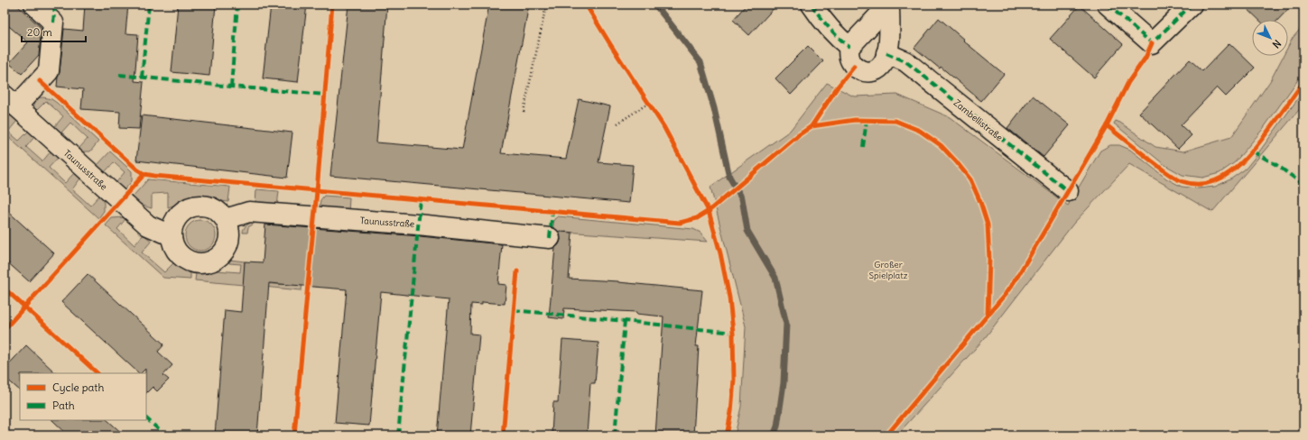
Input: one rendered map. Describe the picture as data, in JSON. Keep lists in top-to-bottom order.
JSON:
{
  "streets": {
    "street": ["Zambellistraße", "Taunusstraße"]
  },
  "parks": ["Großer Spielplatz"],
  "legend": ["Cycle path", "Path"],
  "scale_bar": "20 m",
  "north": "bottom right"
}
